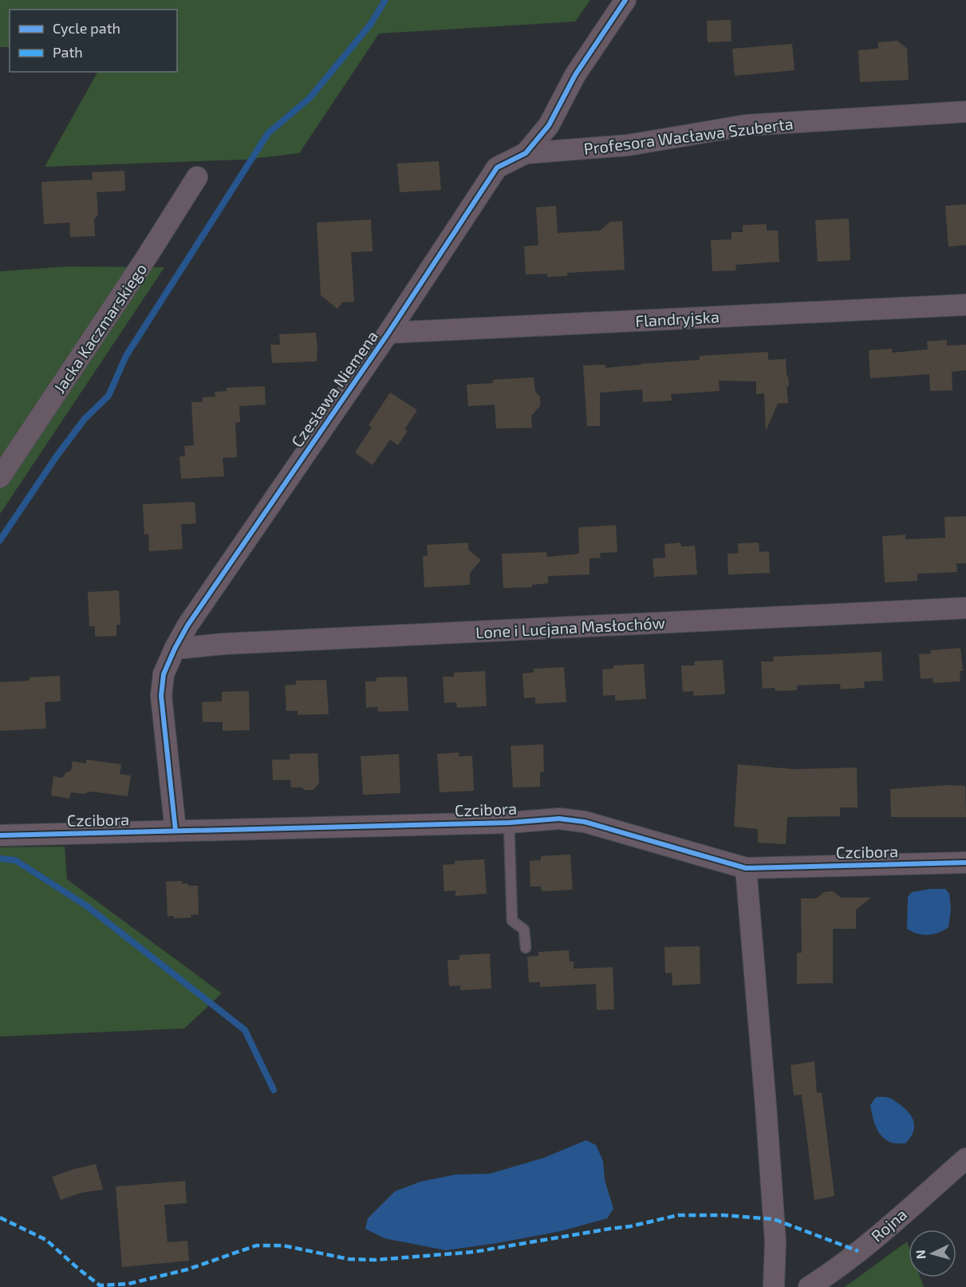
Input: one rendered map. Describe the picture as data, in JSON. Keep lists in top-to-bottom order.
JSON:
{
  "streets": {
    "street": [
      "Profesora Wacława Szuberta",
      "Flandryjska",
      "Jacka Kaczmarskiego",
      "Czesława Niemena",
      "Lone i Lucjana Masłochów",
      "Czcibora",
      "Rojna"
    ]
  },
  "crossings": [
    ["Profesora Wacława Szuberta", "Czesława Niemena"],
    ["Flandryjska", "Czesława Niemena"],
    ["Czesława Niemena", "Lone i Lucjana Masłochów"],
    ["Czesława Niemena", "Czcibora"]
  ],
  "legend": ["Cycle path", "Path"],
  "north": "left"
}
